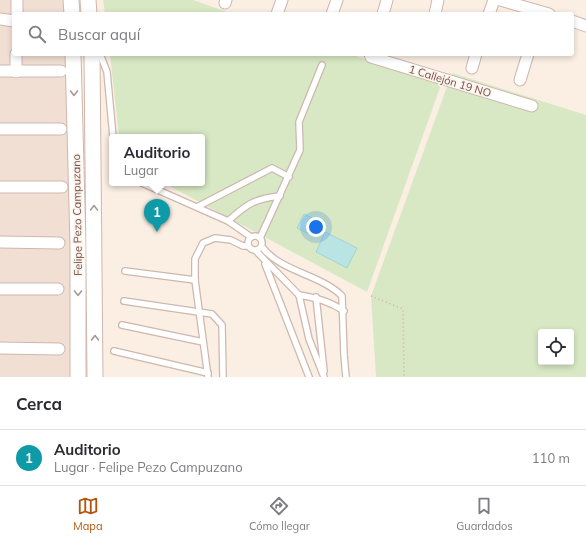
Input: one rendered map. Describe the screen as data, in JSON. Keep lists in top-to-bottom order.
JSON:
{
  "streets": {
    "main road": ["Felipe Pezo Campuzano"],
    "street": ["1 Callejón 19 NO"]
  },
  "page": {
    "search": "Buscar aquí",
    "popup": ["Auditorio", "Lugar"],
    "pins": "1",
    "heading": "Cerca",
    "list": [
      {
        "mark": "1",
        "name": "Auditorio",
        "note": "Lugar · Felipe Pezo Campuzano",
        "value": "110 m"
      }
    ],
    "nav": ["Mapa", "Cómo llegar", "Guardados"]
  }
}
